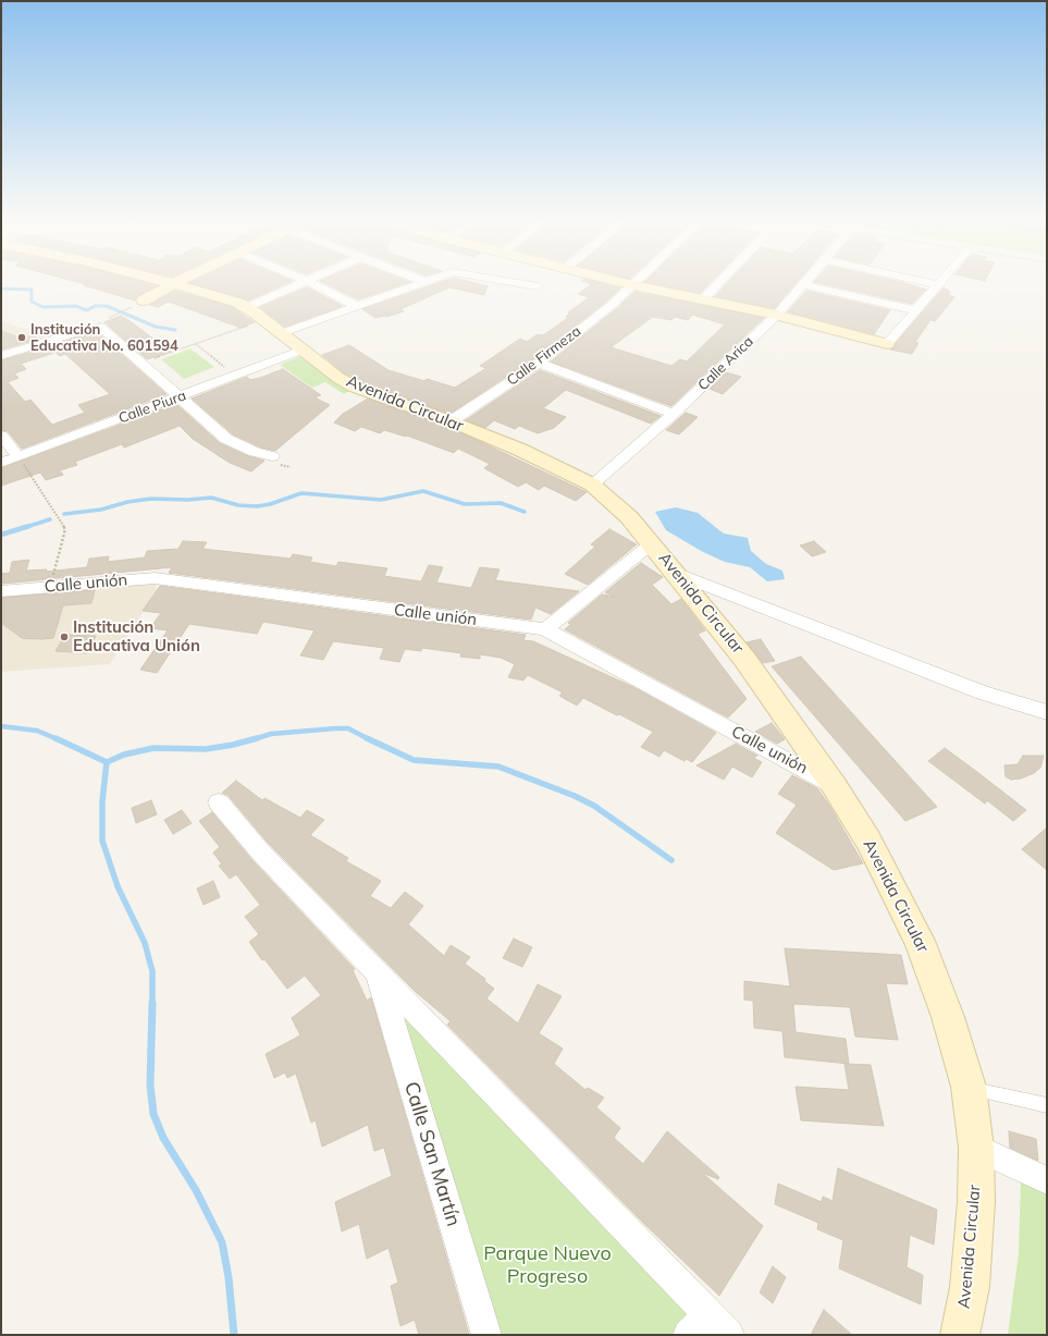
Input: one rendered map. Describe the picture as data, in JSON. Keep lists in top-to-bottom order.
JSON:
{
  "streets": {
    "street": [
      "Calle Firmeza",
      "Calle Arica",
      "Avenida Circular",
      "Calle Piura",
      "Calle unión",
      "Calle San Martín"
    ]
  },
  "crossings": [
    ["Calle Firmeza", "Avenida Circular"],
    ["Calle Arica", "Avenida Circular"],
    ["Avenida Circular", "Calle Piura"],
    ["Avenida Circular", "Calle unión"]
  ],
  "parks": ["Parque Nuevo Progreso"],
  "places": ["Institución Educativa No. 601594", "Institución Educativa Unión"]
}
